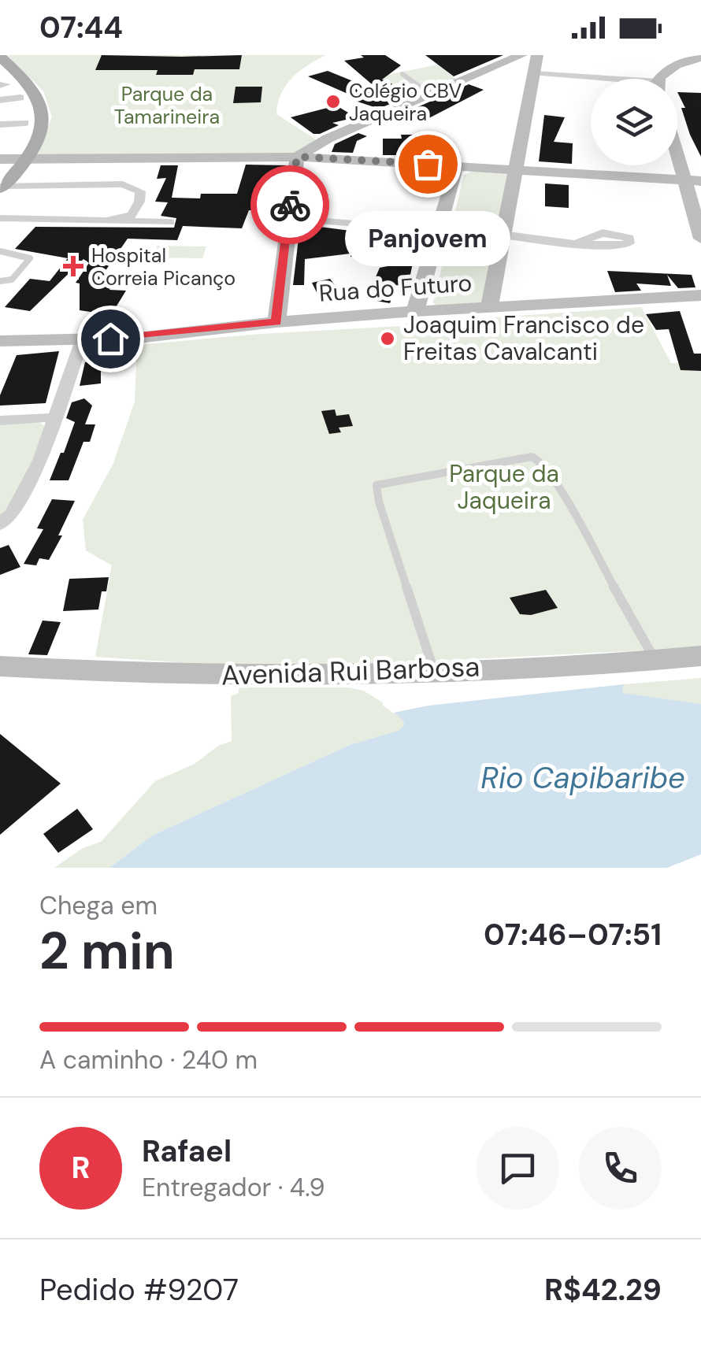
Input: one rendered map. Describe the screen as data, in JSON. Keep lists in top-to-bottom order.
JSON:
{
  "streets": {
    "street": ["Rua do Futuro", "Avenida Rui Barbosa"]
  },
  "water": ["Rio Capibaribe"],
  "parks": ["Parque da Tamarineira", "Parque da Jaqueira"],
  "places": {
    "other": ["Colégio CBV Jaqueira", "Panjovem", "Joaquim Francisco de Freitas Cavalcanti"],
    "health": ["Hospital Correia Picanço"]
  },
  "page": {
    "status": "07:44",
    "bubble": "Panjovem",
    "heading": ["2 min", "Chega em", "07:46–07:51"],
    "panel": [
      "Rafael",
      "Entregador · 4.9",
      "Pedido #9207",
      "R$42.29"
    ],
    "bar": "A caminho · 240 m",
    "round": "R"
  }
}
